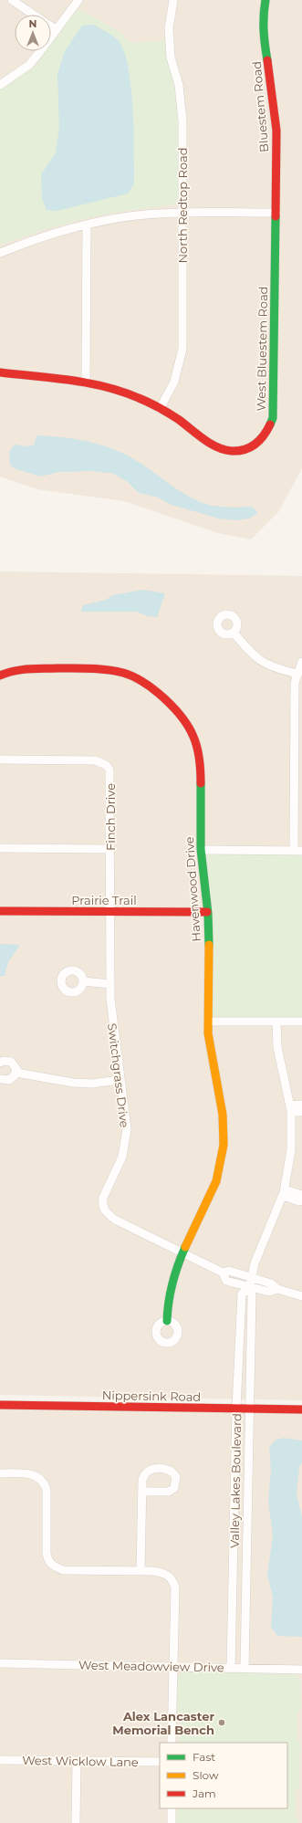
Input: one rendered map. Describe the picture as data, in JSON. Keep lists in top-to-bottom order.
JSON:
{
  "streets": {
    "street": [
      "Bluestem Road",
      "North Redtop Road",
      "West Bluestem Road",
      "Finch Drive",
      "Havenwood Drive",
      "Prairie Trail",
      "Switchgrass Drive",
      "Nippersink Road",
      "Valley Lakes Boulevard",
      "West Meadowview Drive",
      "West Wicklow Lane"
    ]
  },
  "crossings": [
    ["Bluestem Road", "West Bluestem Road"],
    ["North Redtop Road", "West Bluestem Road"],
    ["Finch Drive", "Prairie Trail"],
    ["Finch Drive", "Switchgrass Drive"],
    ["Havenwood Drive", "Prairie Trail"],
    ["Havenwood Drive", "Switchgrass Drive"],
    ["Prairie Trail", "Switchgrass Drive"],
    ["Nippersink Road", "Valley Lakes Boulevard"],
    ["Valley Lakes Boulevard", "West Meadowview Drive"]
  ],
  "places": ["Alex Lancaster Memorial Bench"],
  "legend": ["Fast", "Slow", "Jam"],
  "north": "top"
}
